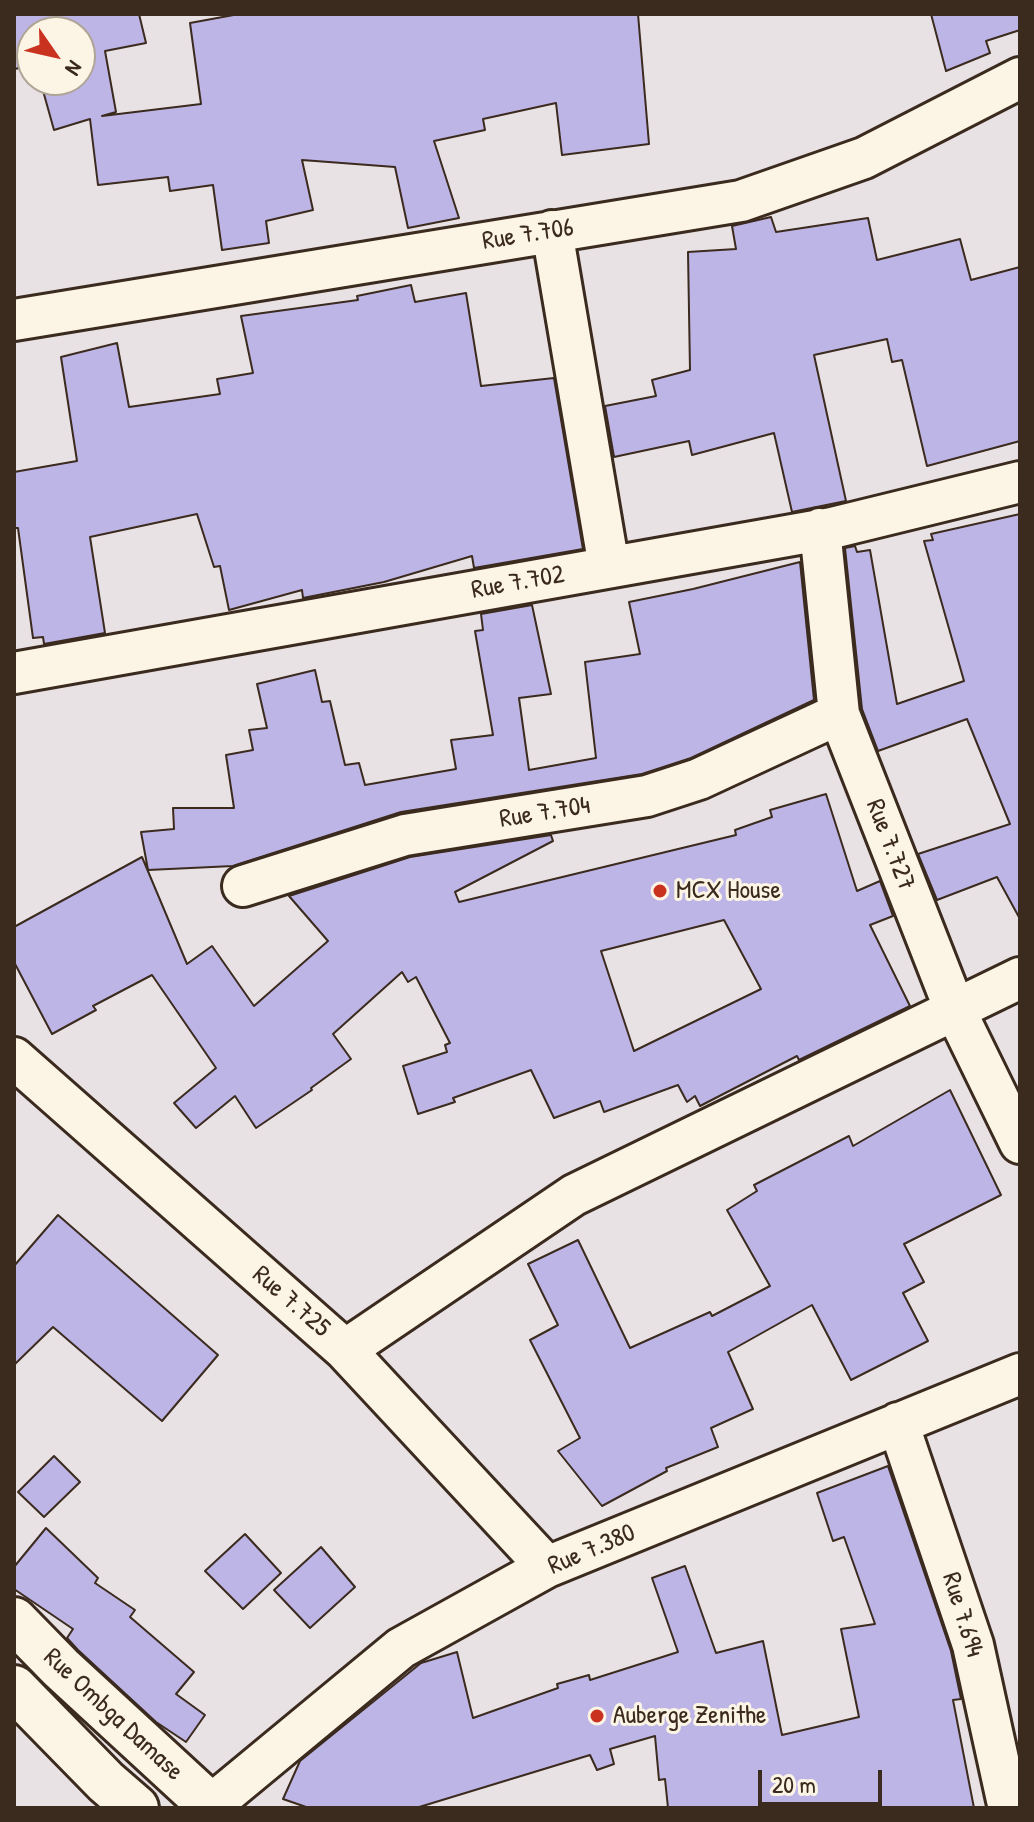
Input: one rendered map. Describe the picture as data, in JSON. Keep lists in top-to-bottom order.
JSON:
{
  "streets": {
    "main road": ["Rue Ombga Damase"],
    "street": [
      "Rue 7.706",
      "Rue 7.702",
      "Rue 7.704",
      "Rue 7.727",
      "Rue 7.725",
      "Rue 7.380",
      "Rue 7.694"
    ]
  },
  "crossings": [
    ["Rue 7.702", "Rue 7.727"],
    ["Rue 7.704", "Rue 7.727"],
    ["Rue 7.725", "Rue 7.380"],
    ["Rue 7.380", "Rue 7.694"],
    ["Rue 7.380", "Rue Ombga Damase"]
  ],
  "places": ["MCX House", "Auberge Zenithe"],
  "scale_bar": "20 m",
  "north": "bottom right"
}
